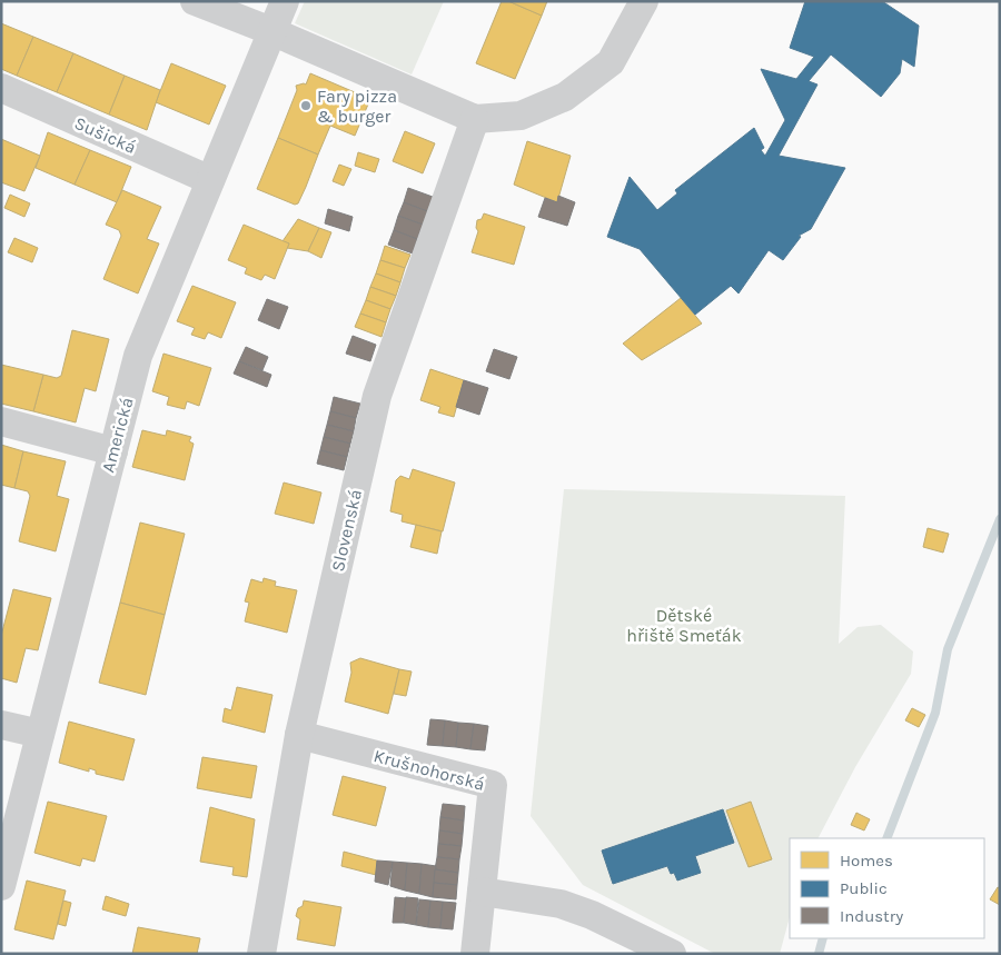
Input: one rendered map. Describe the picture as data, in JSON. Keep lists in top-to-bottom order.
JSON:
{
  "streets": {
    "street": [
      "Sušická",
      "Americká",
      "Slovenská",
      "Krušnohorská"
    ]
  },
  "crossings": [
    ["Sušická", "Americká"],
    ["Slovenská", "Krušnohorská"]
  ],
  "parks": ["Dětské hřiště Smeťák"],
  "places": ["Fary pizza & burger"],
  "legend": ["Homes", "Public", "Industry"]
}
